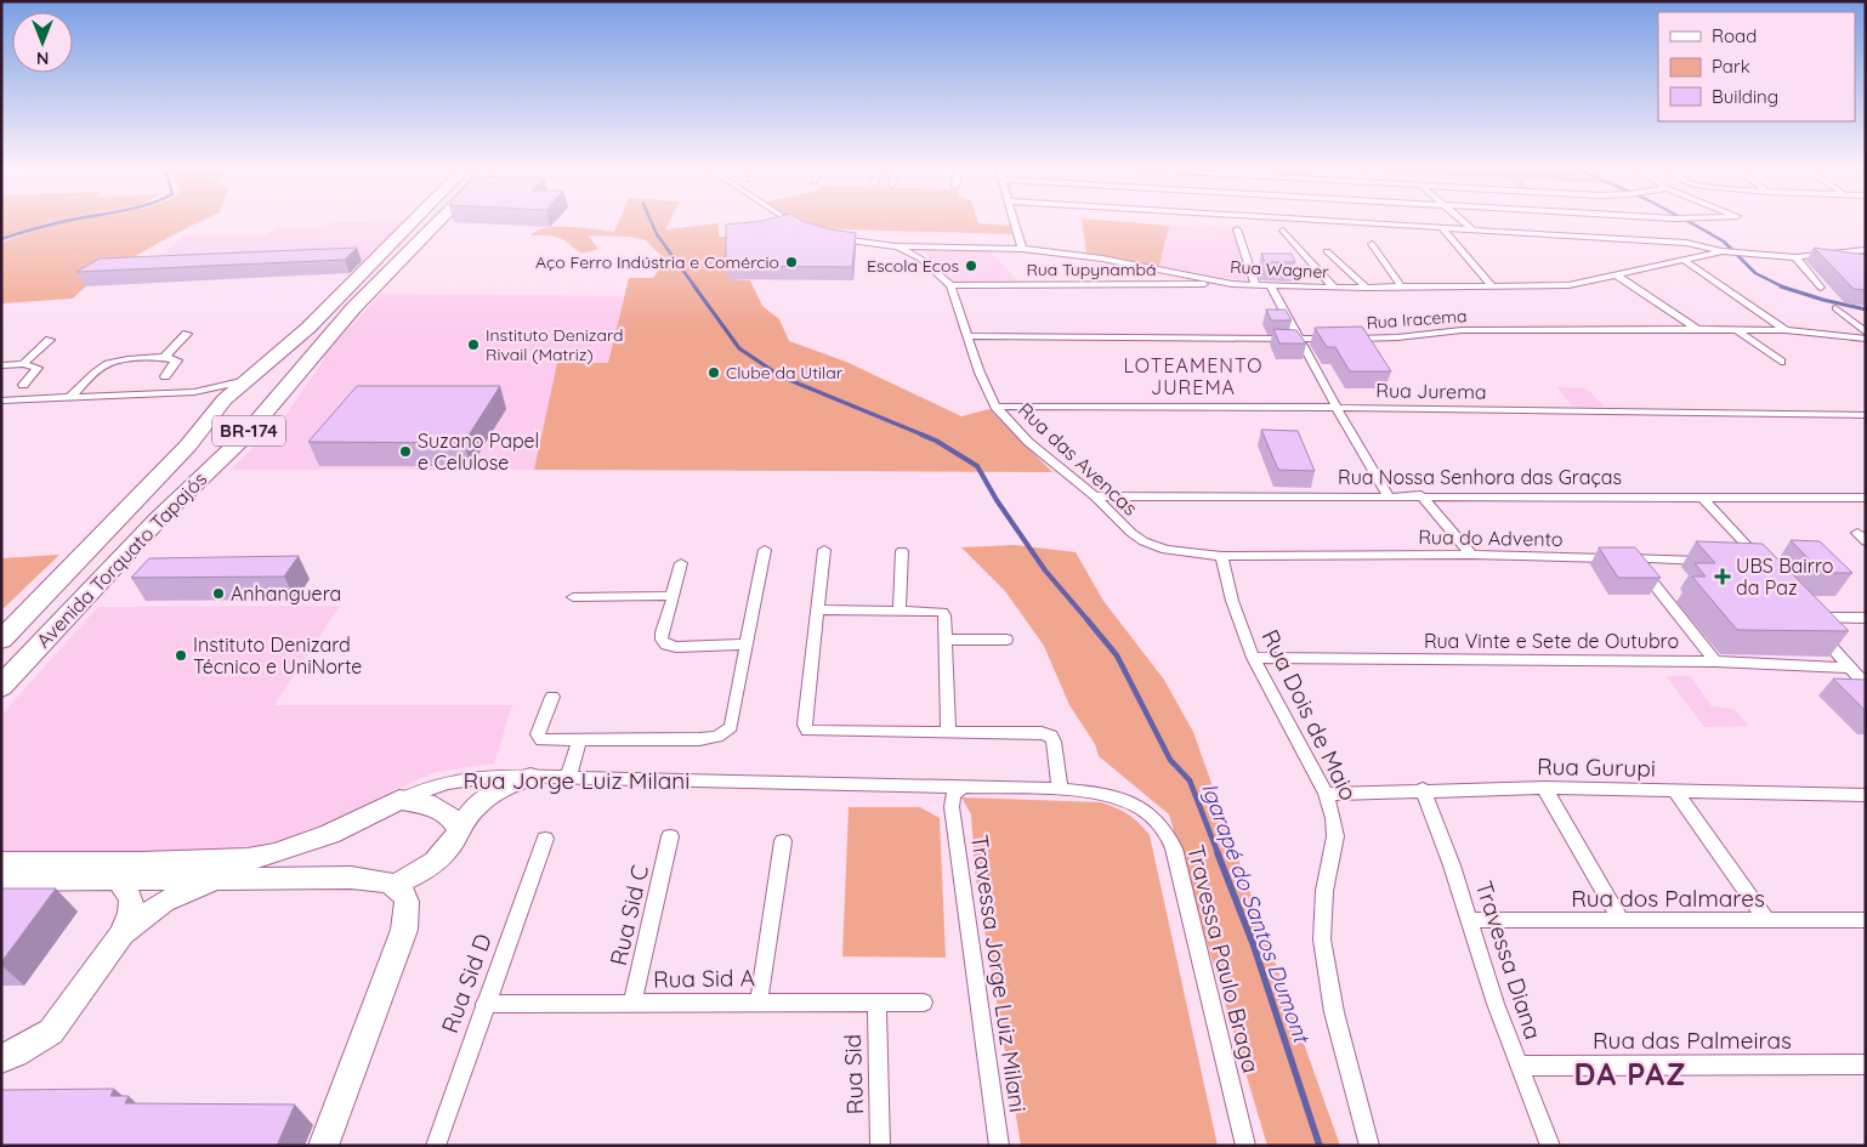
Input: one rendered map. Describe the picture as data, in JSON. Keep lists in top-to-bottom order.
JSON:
{
  "streets": {
    "highway": ["BR-174", "Avenida Torquato Tapajós"],
    "street": [
      "Rua Tupynambá",
      "Rua Wagner",
      "Rua Iracema",
      "Rua Jurema",
      "Rua das Avencas",
      "Rua Nossa Senhora das Graças",
      "Rua do Advento",
      "Rua Vinte e Sete de Outubro",
      "Rua Dois de Maio",
      "Rua Gurupi",
      "Rua Jorge Luiz Milani",
      "Rua dos Palmares",
      "Rua Sid C",
      "Travessa Paulo Braga",
      "Travessa Diana",
      "Travessa Jorge Luiz Milani",
      "Rua Sid A",
      "Rua Sid D",
      "Rua das Palmeiras",
      "Rua Sid"
    ]
  },
  "crossings": [
    ["Rua Tupynambá", "Rua Wagner"],
    ["Rua Tupynambá", "Rua das Avencas"],
    ["Rua Wagner", "Rua das Avencas"],
    ["Rua Jurema", "Rua das Avencas"],
    ["Rua das Avencas", "Rua Nossa Senhora das Graças"],
    ["Rua das Avencas", "Rua do Advento"],
    ["Rua das Avencas", "Rua Dois de Maio"],
    ["Rua do Advento", "Rua Dois de Maio"],
    ["Rua Vinte e Sete de Outubro", "Rua Dois de Maio"],
    ["Rua Dois de Maio", "Rua Gurupi"],
    ["Rua Gurupi", "Travessa Diana"],
    ["Rua Jorge Luiz Milani", "Travessa Paulo Braga"],
    ["Rua dos Palmares", "Travessa Diana"],
    ["Rua Sid C", "Rua Sid A"],
    ["Travessa Diana", "Rua das Palmeiras"],
    ["Rua Sid A", "Rua Sid D"],
    ["Rua Sid A", "Rua Sid"]
  ],
  "districts": ["LOTEAMENTO JUREMA", "DA PAZ"],
  "water": ["Igarapé do Santos Dumont"],
  "places": {
    "other": [
      "Aço Ferro Indústria e Comércio",
      "Escola Ecos",
      "Instituto Denizard Rivail (Matriz)",
      "Clube da Utilar",
      "Suzano Papel e Celulose",
      "Anhanguera",
      "Instituto Denizard Técnico e UniNorte"
    ],
    "health": ["UBS Bairro da Paz"]
  },
  "legend": ["Road", "Park", "Building"],
  "north": "bottom"
}
